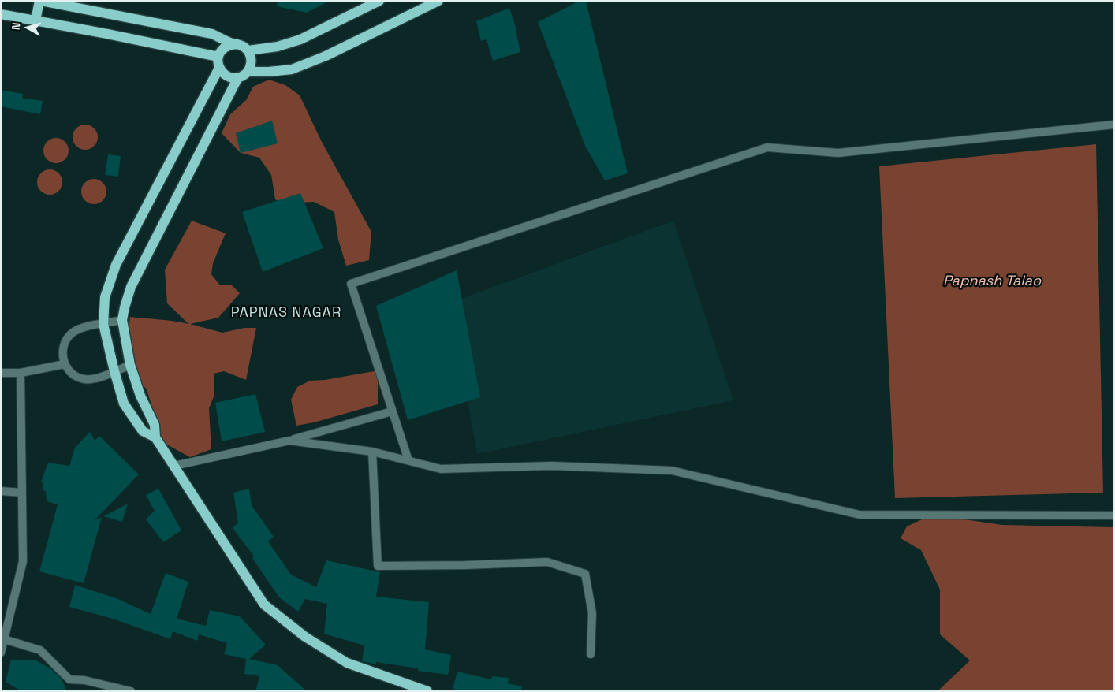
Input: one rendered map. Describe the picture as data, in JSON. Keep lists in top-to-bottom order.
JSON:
{
  "districts": ["PAPNAS NAGAR"],
  "water": ["Papnash Talao"],
  "north": "left"
}
